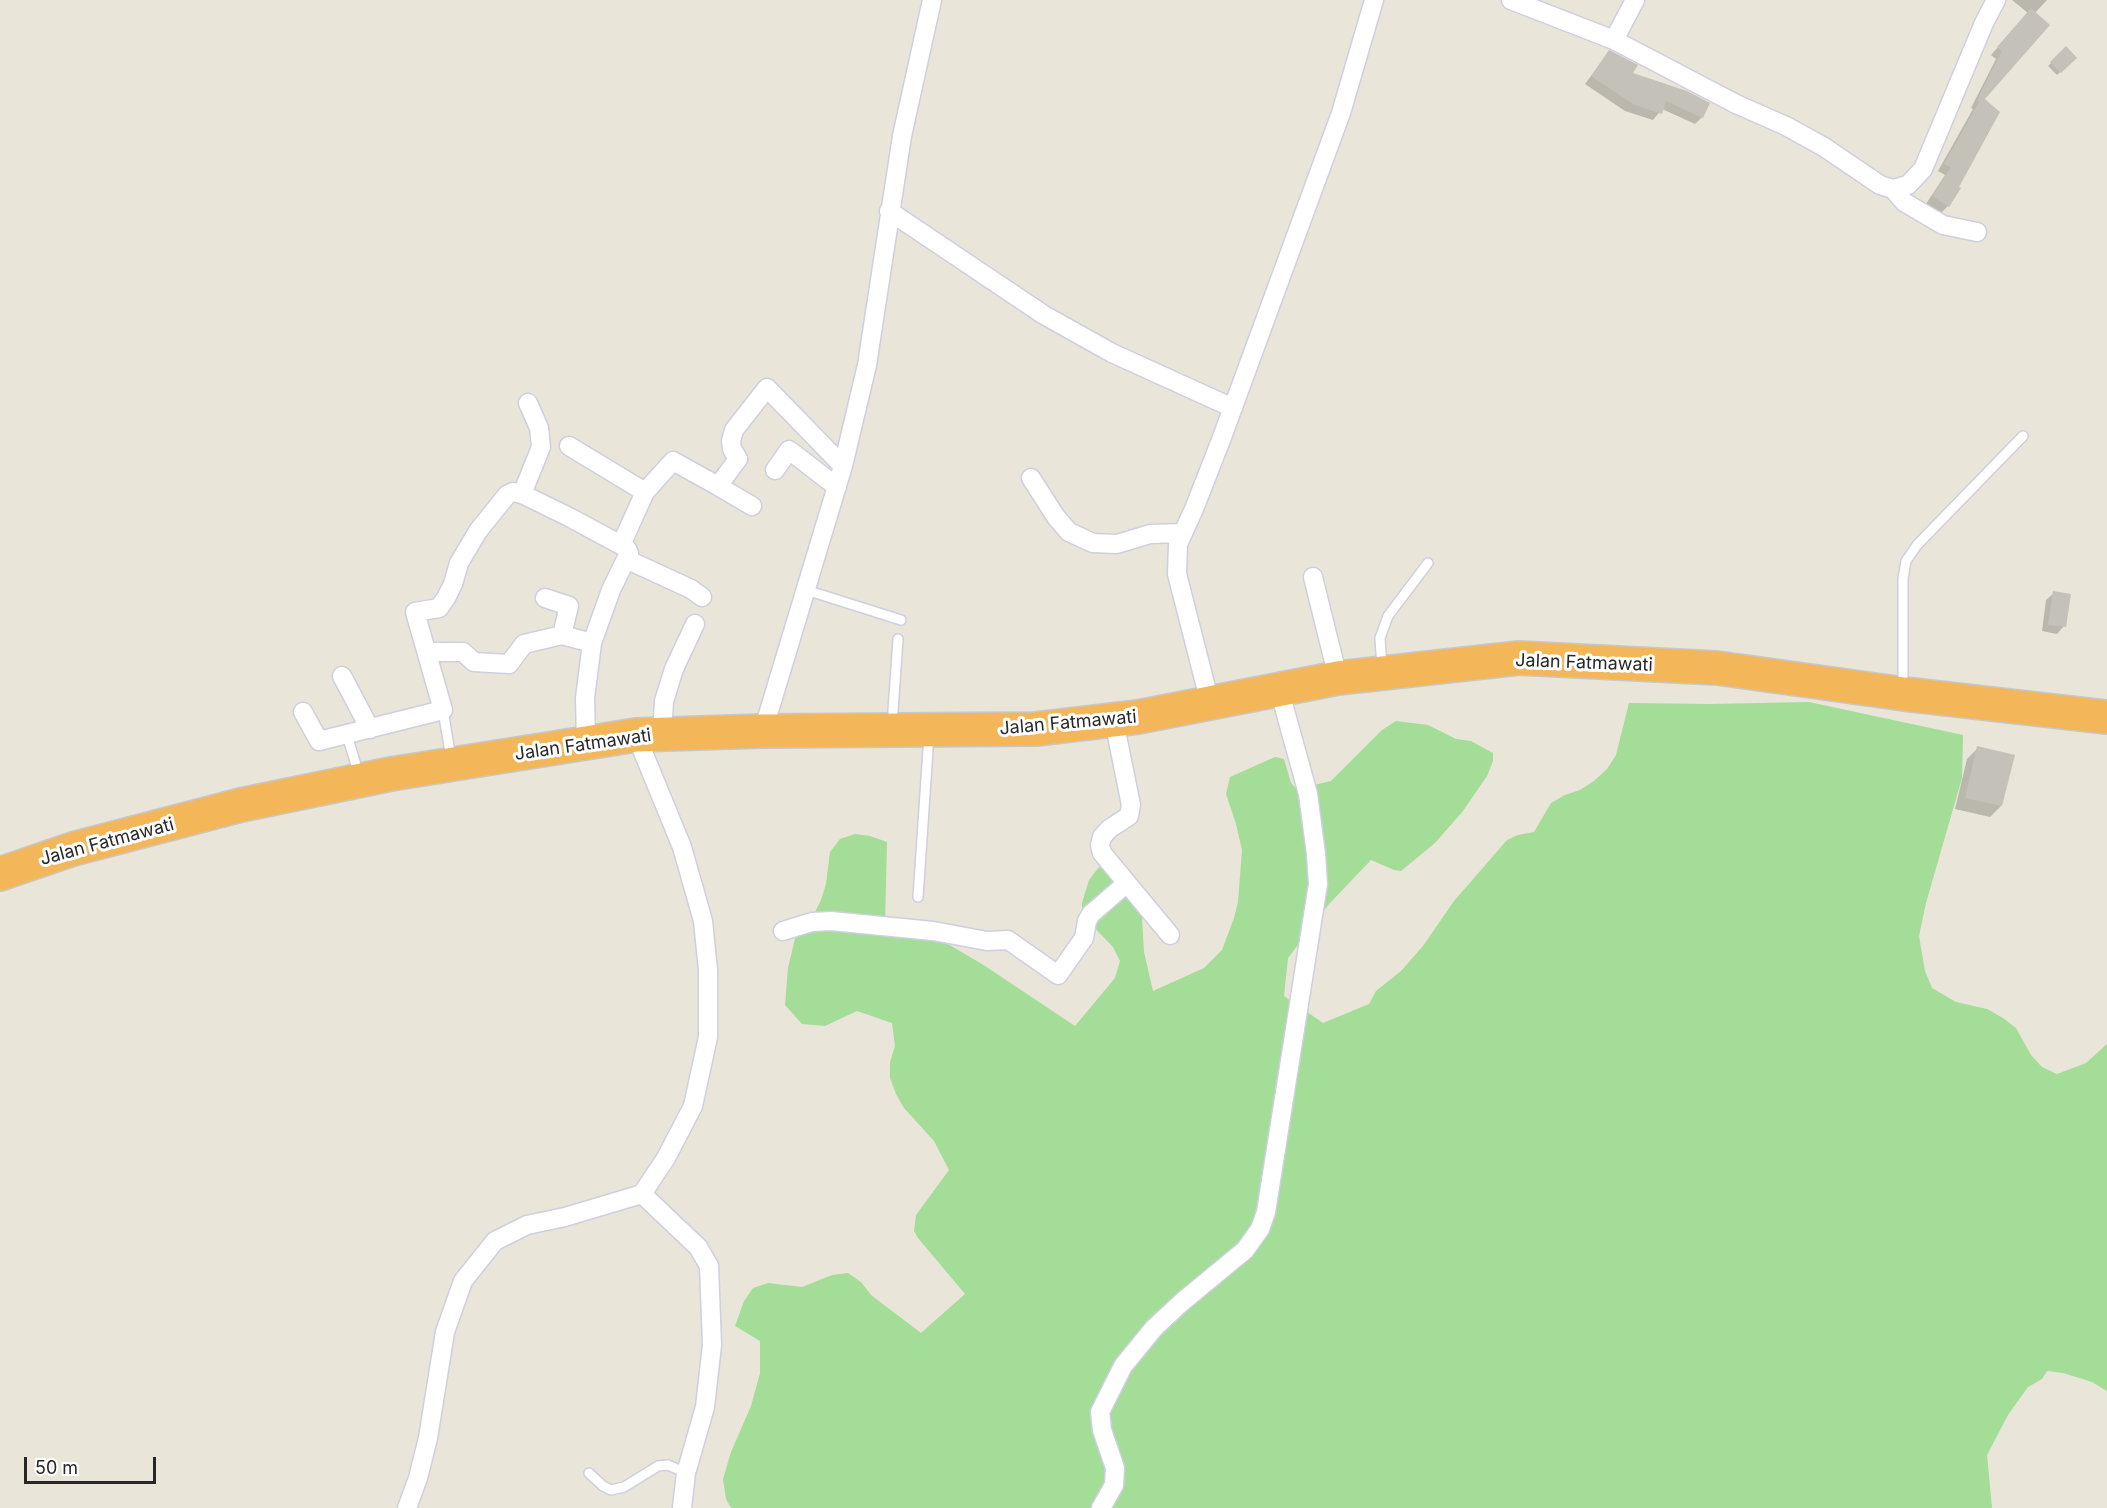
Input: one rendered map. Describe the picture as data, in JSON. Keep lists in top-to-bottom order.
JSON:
{
  "streets": {
    "highway": ["Jalan Fatmawati"]
  },
  "scale_bar": "50 m"
}
